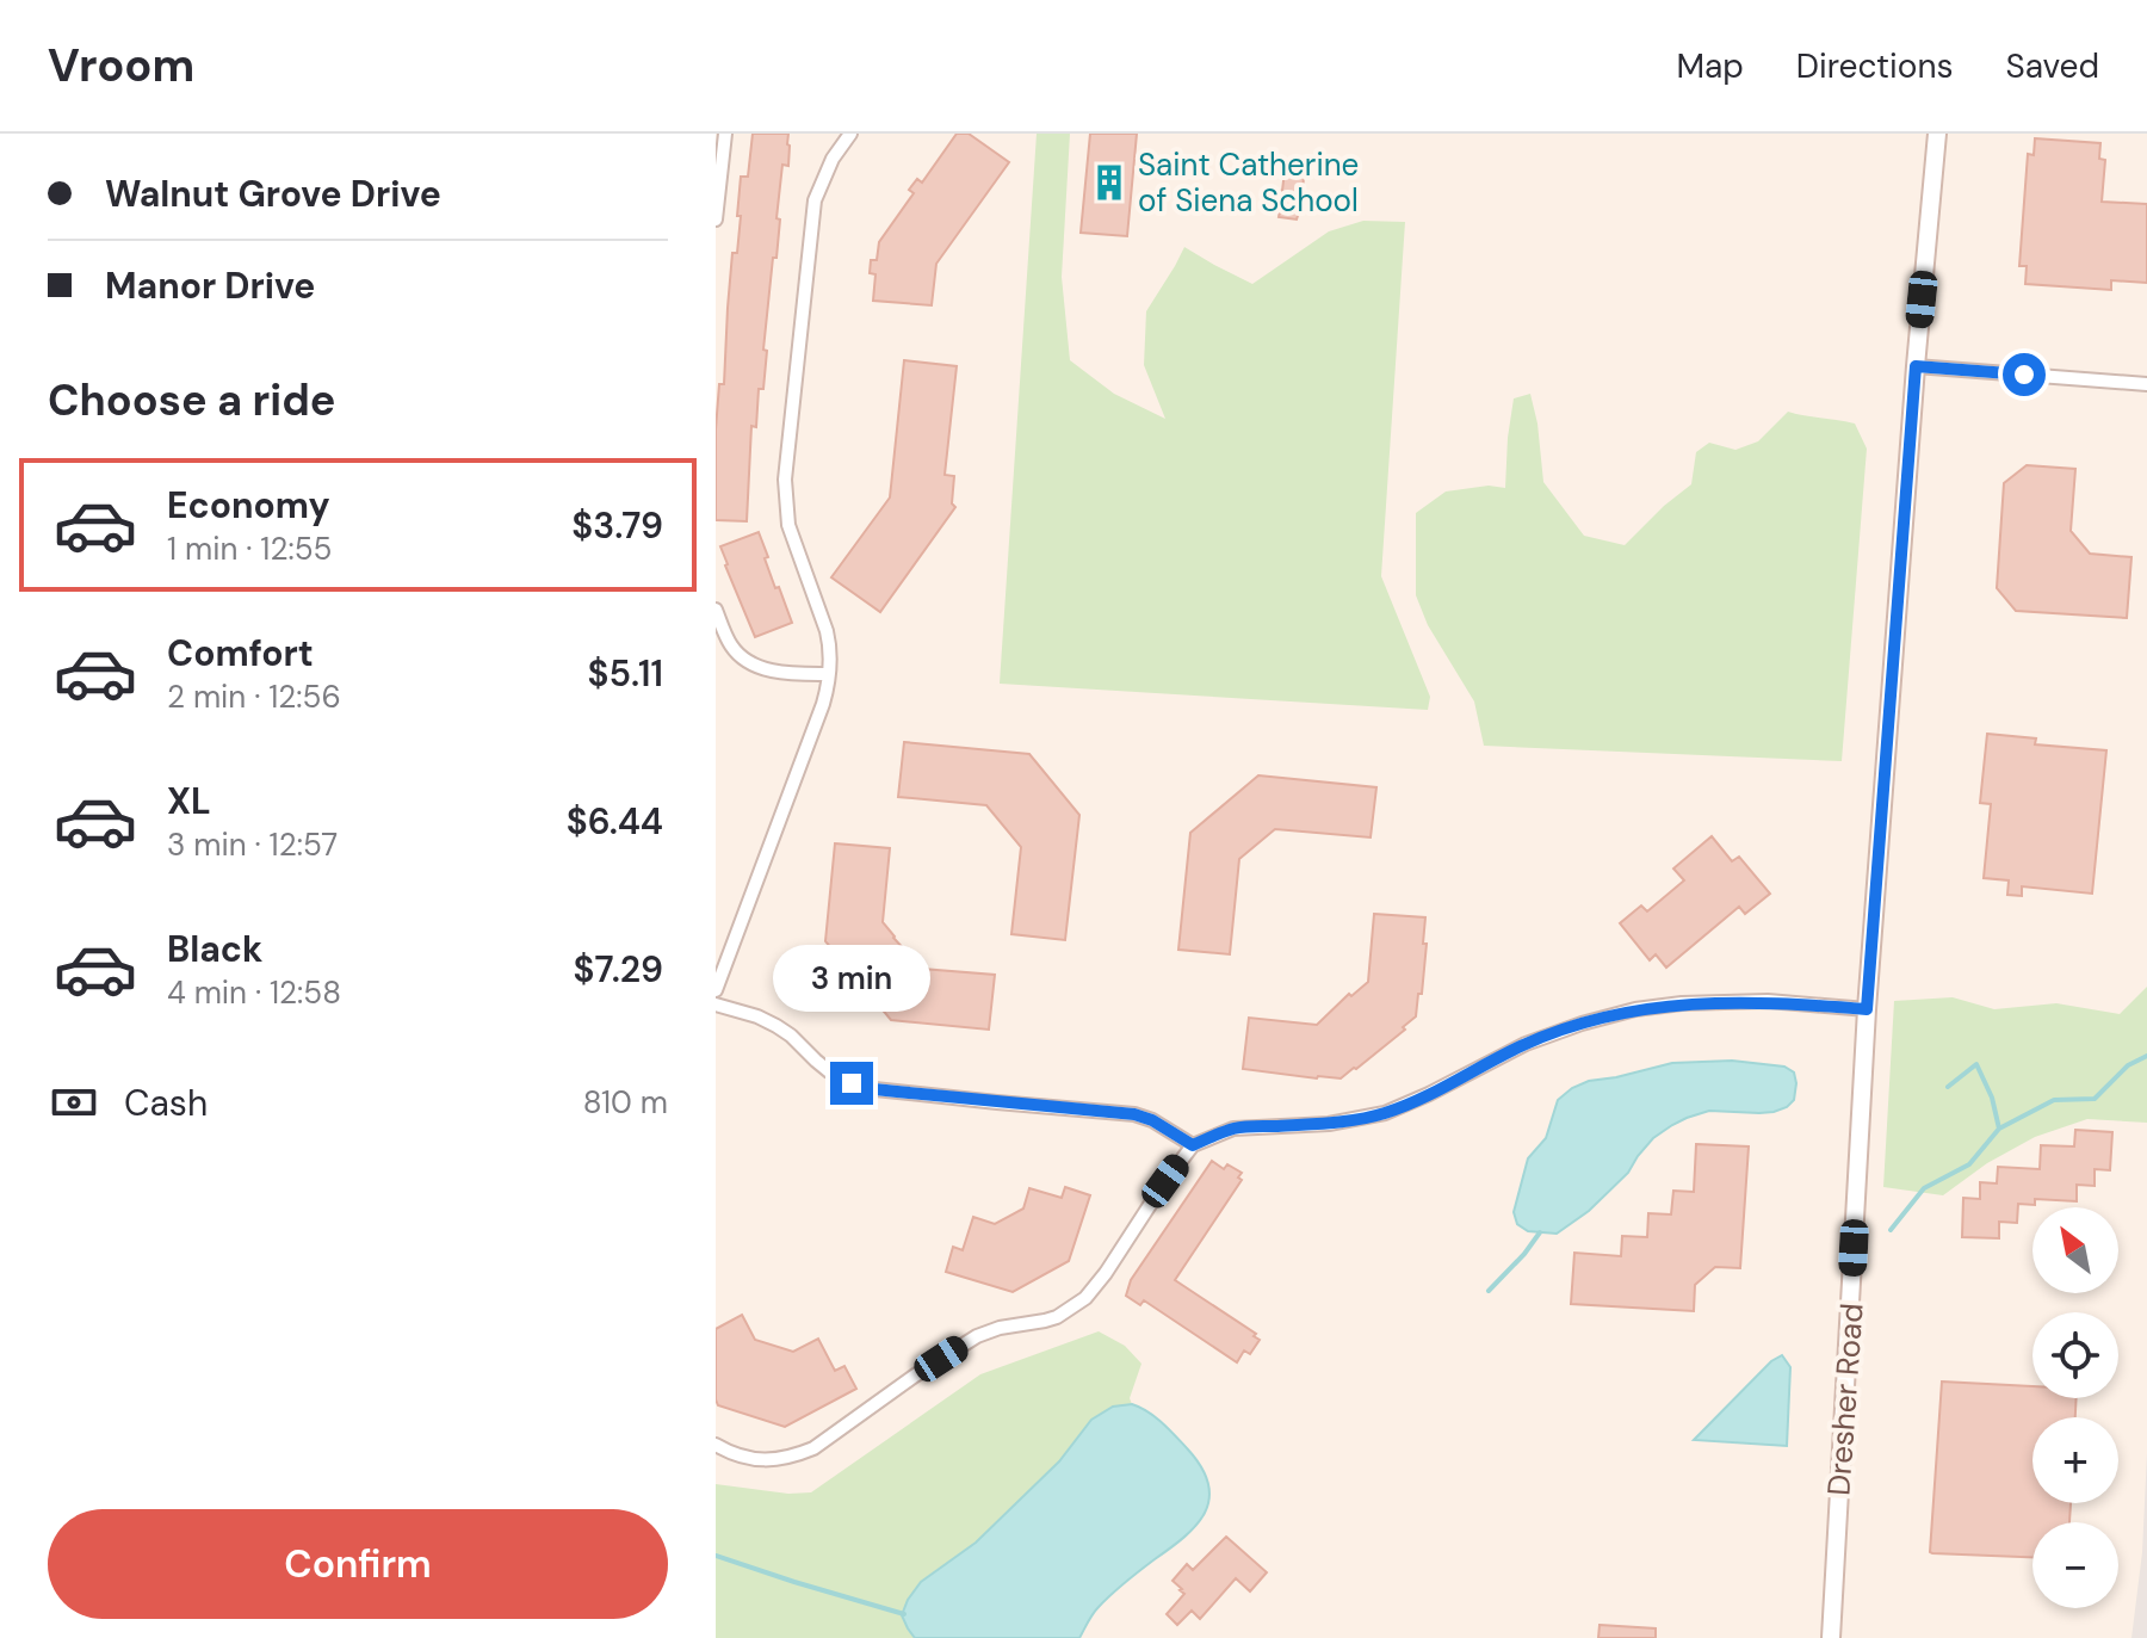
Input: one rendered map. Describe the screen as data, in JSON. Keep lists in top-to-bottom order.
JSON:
{
  "streets": {
    "main road": ["Dresher Road"]
  },
  "places": {
    "building": ["Saint Catherine of Siena School"]
  },
  "north": "top left",
  "page": {
    "header": "Vroom",
    "nav": ["Map", "Directions", "Saved"],
    "banner": ["Walnut Grove Drive", "Manor Drive"],
    "heading": "Choose a ride",
    "list": [
      {
        "name": "Economy",
        "note": "1 min · 12:55",
        "value": "$3.79"
      },
      {
        "name": "Comfort",
        "note": "2 min · 12:56",
        "value": "$5.11"
      },
      {
        "name": "XL",
        "note": "3 min · 12:57",
        "value": "$6.44"
      },
      {
        "name": "Black",
        "note": "4 min · 12:58",
        "value": "$7.29"
      }
    ],
    "bubble": "3 min",
    "pay": ["Cash", "810 m"],
    "map_buttons": ["+", "−"],
    "buttons": "Confirm"
  }
}
